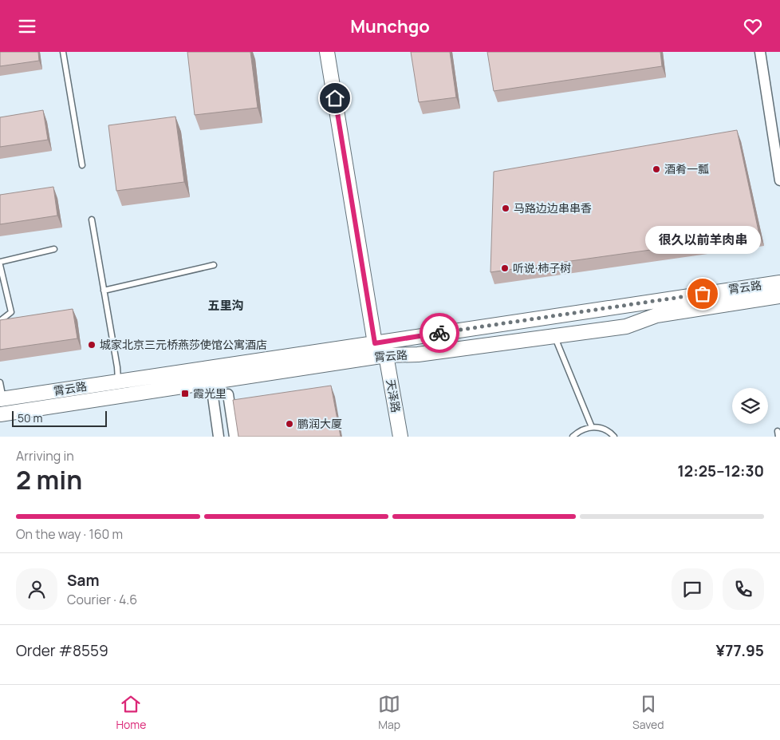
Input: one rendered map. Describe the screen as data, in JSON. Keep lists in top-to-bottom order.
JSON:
{
  "streets": {
    "main road": ["霄云路", "天泽路"]
  },
  "crossings": [
    ["霄云路", "天泽路"]
  ],
  "districts": ["五里沟"],
  "places": {
    "other": [
      "酒肴一瓢",
      "马路边边串串香",
      "听说·柿子树",
      "很久以前羊肉串",
      "城家北京三元桥燕莎使馆公寓酒店",
      "鹏润大厦"
    ],
    "transit": ["霞光里"]
  },
  "scale_bar": "50 m",
  "page": {
    "header": "Munchgo",
    "bubble": "很久以前羊肉串",
    "scale": "50 m",
    "heading": ["2 min", "Arriving in", "12:25–12:30"],
    "panel": [
      "Sam",
      "Courier · 4.6",
      "Order #8559",
      "¥77.95"
    ],
    "bar": "On the way · 160 m",
    "tabs": ["Home", "Map", "Saved"]
  }
}
